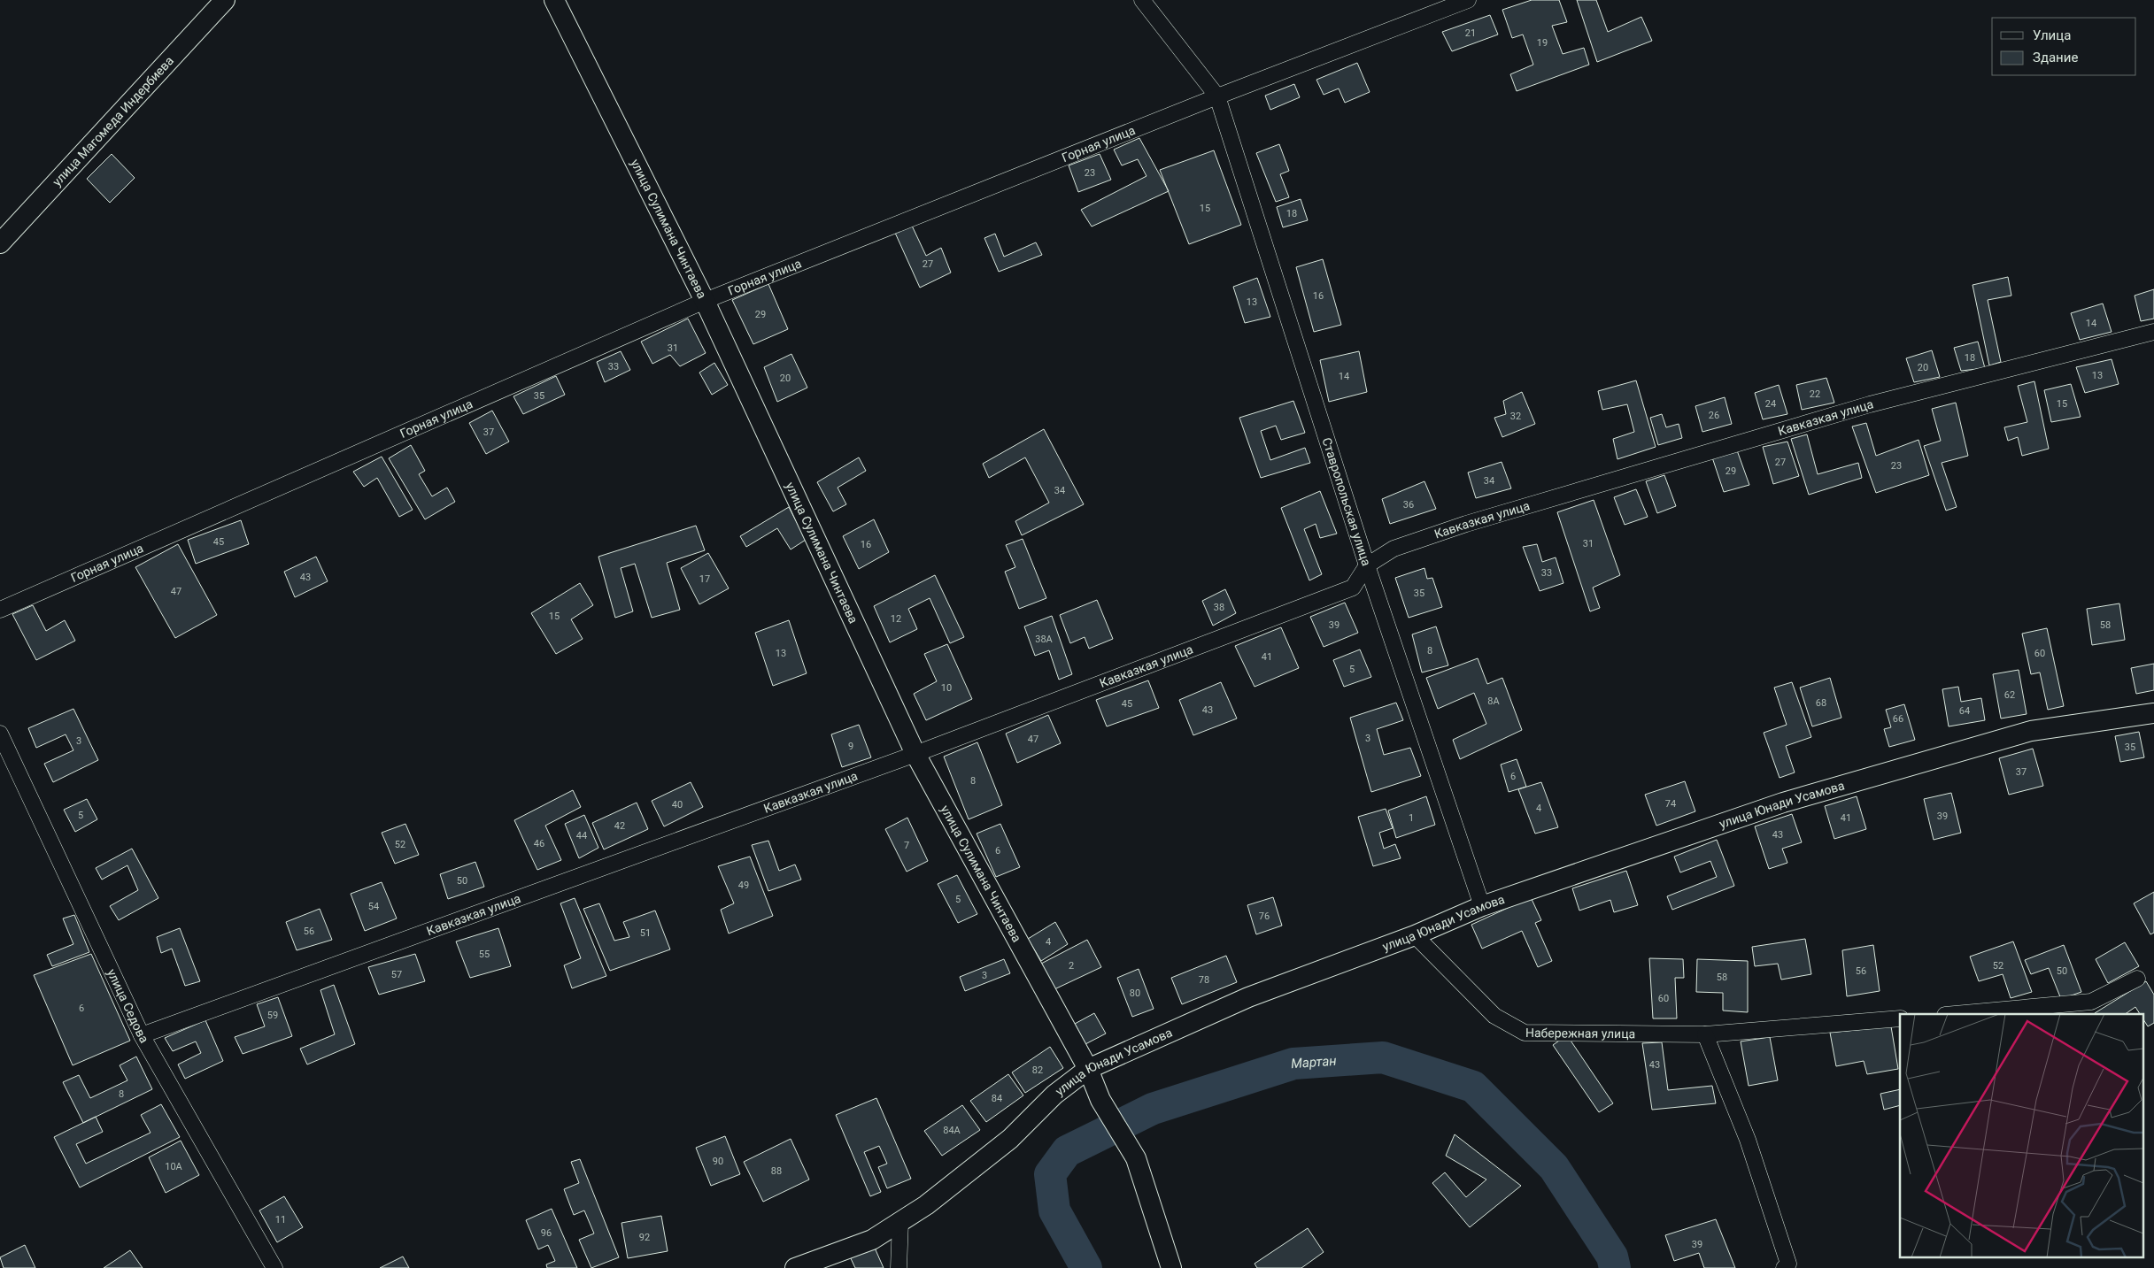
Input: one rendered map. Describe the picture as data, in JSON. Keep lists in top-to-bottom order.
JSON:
{
  "streets": {
    "street": [
      "улица Магомеда Индербиева",
      "Горная улица",
      "улица Сулимана Чинтаева",
      "Кавказкая улица",
      "Ставропольская улица",
      "улица Юнади Усамова",
      "улица Седова",
      "Набережная улица"
    ]
  },
  "crossings": [
    ["Горная улица", "улица Сулимана Чинтаева"],
    ["Горная улица", "Ставропольская улица"],
    ["улица Сулимана Чинтаева", "Кавказкая улица"],
    ["улица Сулимана Чинтаева", "улица Юнади Усамова"],
    ["Кавказкая улица", "Ставропольская улица"],
    ["Кавказкая улица", "улица Седова"],
    ["Ставропольская улица", "улица Юнади Усамова"],
    ["улица Юнади Усамова", "Набережная улица"]
  ],
  "water": ["Мартан"],
  "house_numbers": [
    "21",
    "19",
    "23",
    "15",
    "18",
    "27",
    "16",
    "13",
    "29",
    "14",
    "31",
    "18",
    "33",
    "20",
    "13",
    "14",
    "20",
    "22",
    "35",
    "24",
    "15",
    "26",
    "32",
    "37",
    "27",
    "23",
    "29",
    "34",
    "34",
    "36",
    "45",
    "31",
    "16",
    "33",
    "43",
    "17",
    "47",
    "35",
    "38",
    "15",
    "12",
    "39",
    "58",
    "38А",
    "8",
    "13",
    "60",
    "41",
    "5",
    "10",
    "62",
    "8А",
    "68",
    "45",
    "43",
    "64",
    "66",
    "3",
    "47",
    "3",
    "9",
    "35",
    "37",
    "6",
    "8",
    "74",
    "40",
    "4",
    "5",
    "39",
    "1",
    "41",
    "42",
    "43",
    "44",
    "46",
    "52",
    "7",
    "6",
    "50",
    "49",
    "5",
    "54",
    "76",
    "56",
    "51",
    "4",
    "55",
    "2",
    "52",
    "56",
    "50",
    "57",
    "3",
    "58",
    "78",
    "80",
    "60",
    "6",
    "59",
    "43",
    "82",
    "8",
    "84",
    "84А",
    "90",
    "10А",
    "88",
    "11",
    "96",
    "92",
    "39"
  ],
  "legend": ["Улица", "Здание"]
}
